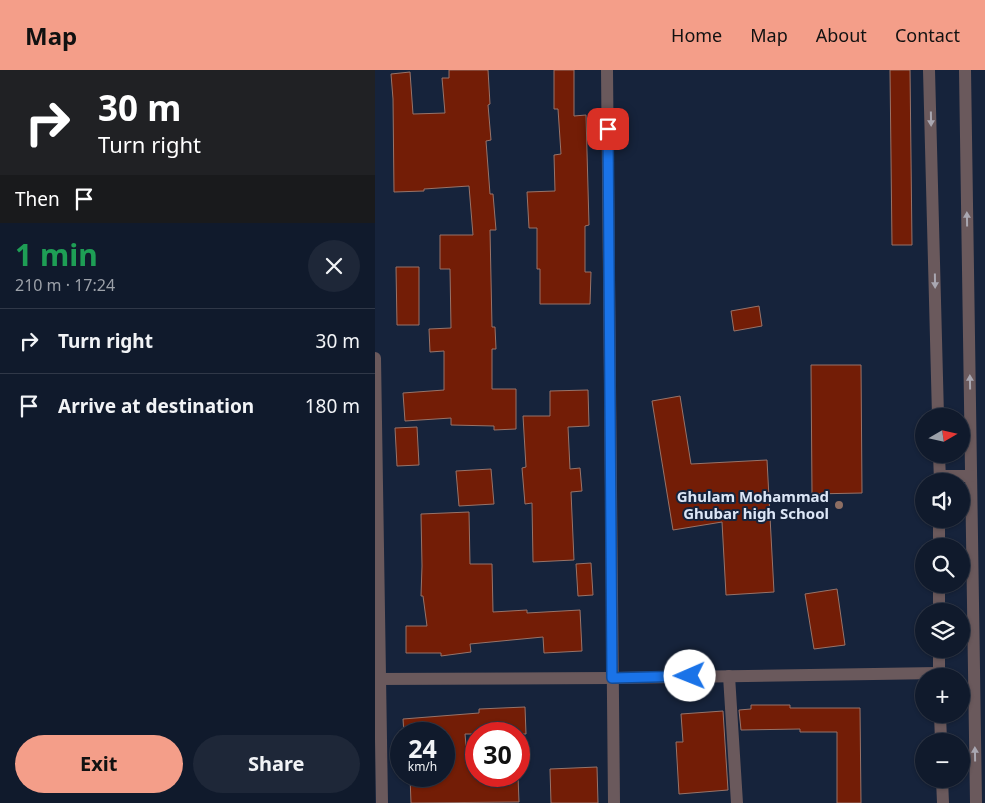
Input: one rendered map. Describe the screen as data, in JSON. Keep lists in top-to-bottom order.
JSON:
{
  "places": ["Ghulam Mohammad Ghubar high School"],
  "north": "right",
  "page": {
    "header": "Map",
    "nav": [
      "Home",
      "Map",
      "About",
      "Contact"
    ],
    "turn": ["30 m", "Turn right"],
    "then": "Then",
    "heading": ["1 min", "210 m · 17:24"],
    "list": [
      {
        "name": "Turn right",
        "value": "30 m"
      },
      {
        "name": "Arrive at destination",
        "value": "180 m"
      }
    ],
    "map_buttons": ["+", "−"],
    "speed": "24 km/h",
    "limit": "30",
    "buttons": ["Exit", "Share"]
  }
}
